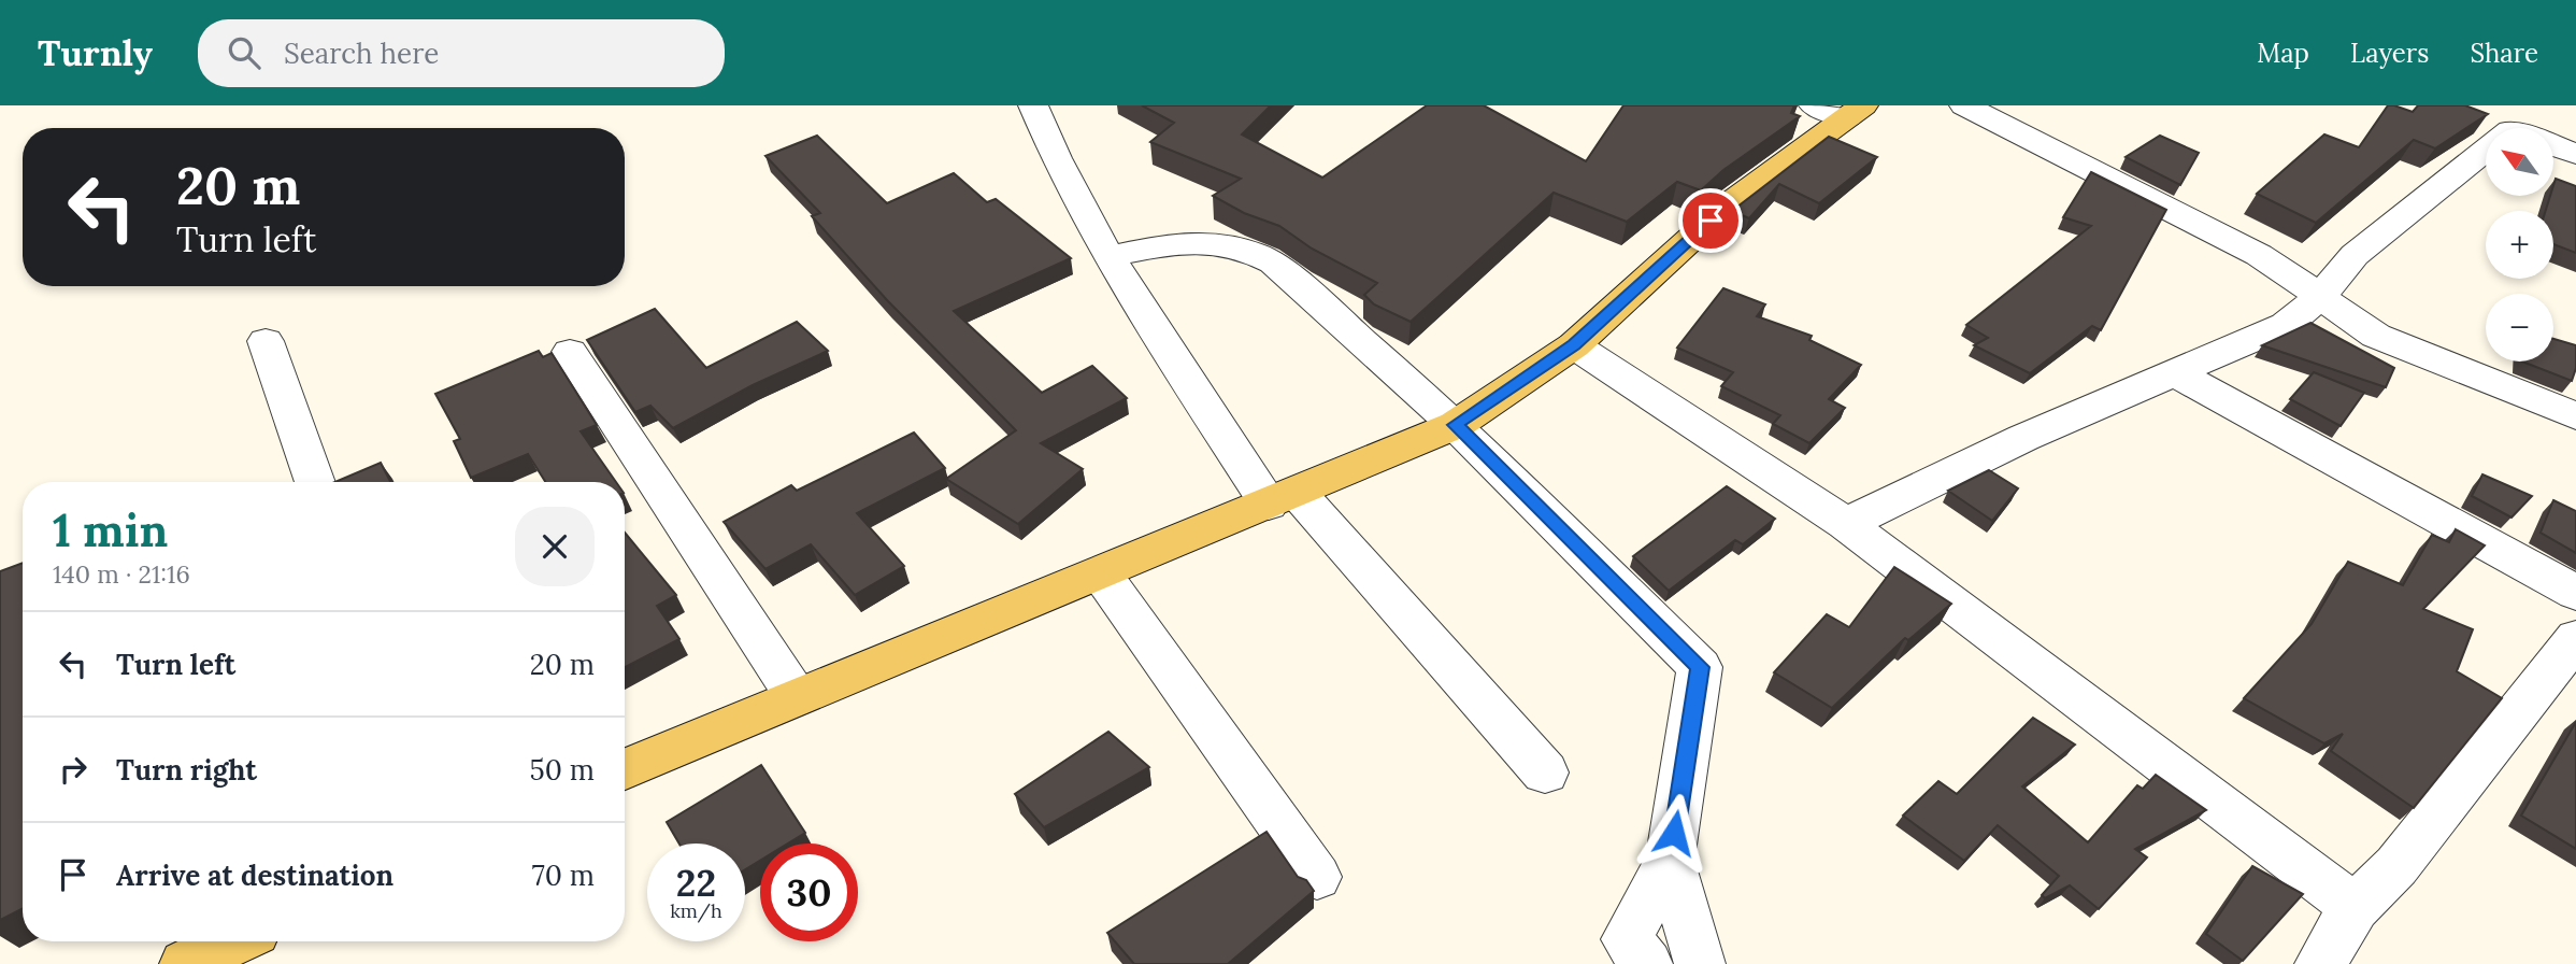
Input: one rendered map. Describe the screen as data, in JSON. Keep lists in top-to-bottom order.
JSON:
{
  "north": "top left",
  "page": {
    "header": "Turnly",
    "search": "Search here",
    "nav": ["Map", "Layers", "Share"],
    "map_buttons": ["+", "−"],
    "turn": ["20 m", "Turn left"],
    "heading": ["1 min", "140 m · 21:16"],
    "list": [
      {
        "name": "Turn left",
        "value": "20 m"
      },
      {
        "name": "Turn right",
        "value": "50 m"
      },
      {
        "name": "Arrive at destination",
        "value": "70 m"
      }
    ],
    "speed": "22 km/h",
    "limit": "30"
  }
}
